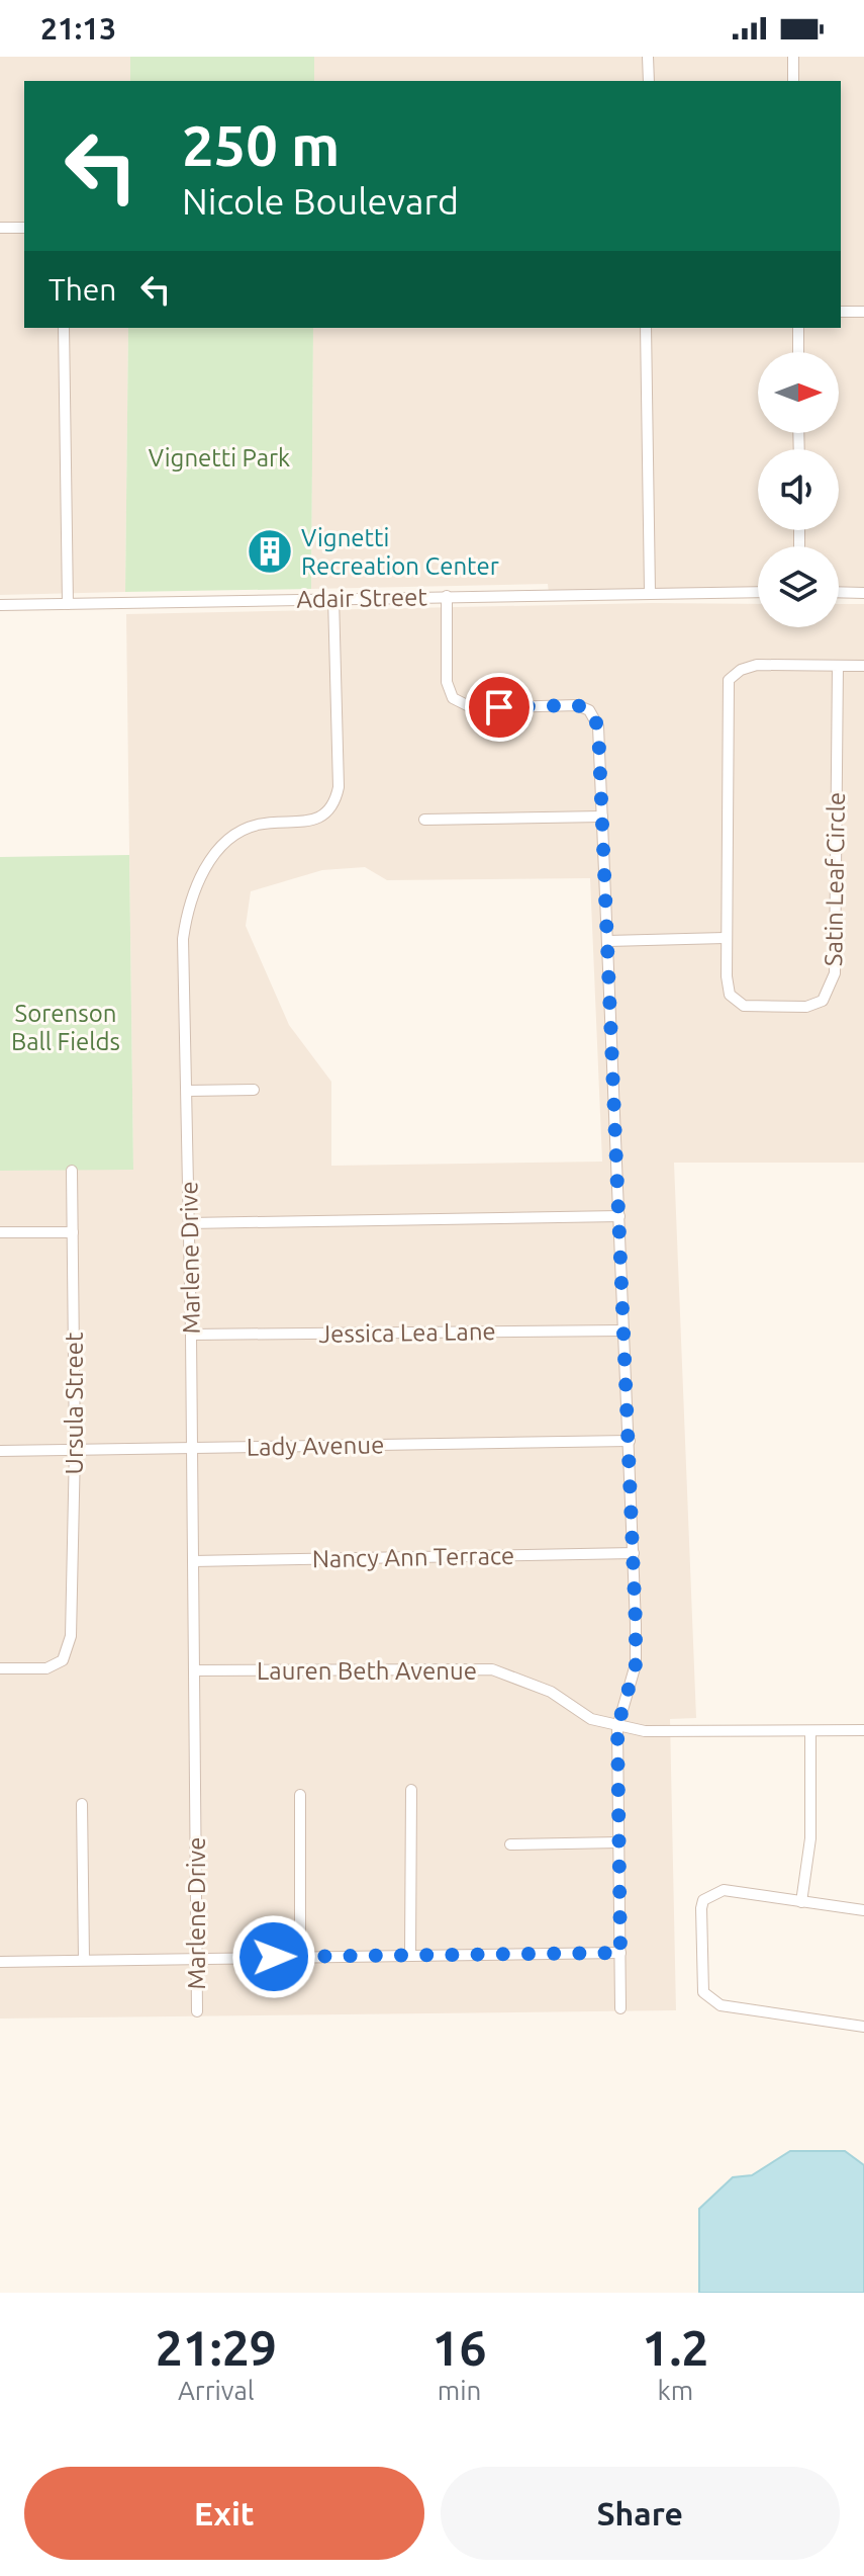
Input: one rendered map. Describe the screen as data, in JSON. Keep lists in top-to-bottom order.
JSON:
{
  "streets": {
    "street": [
      "Adair Street",
      "Satin Leaf Circle",
      "Marlene Drive",
      "Jessica Lea Lane",
      "Ursula Street",
      "Lady Avenue",
      "Nancy Ann Terrace",
      "Lauren Beth Avenue"
    ]
  },
  "crossings": [
    ["Adair Street", "Marlene Drive"],
    ["Marlene Drive", "Jessica Lea Lane"],
    ["Marlene Drive", "Lady Avenue"],
    ["Marlene Drive", "Nancy Ann Terrace"],
    ["Marlene Drive", "Lauren Beth Avenue"],
    ["Ursula Street", "Lady Avenue"]
  ],
  "parks": ["Vignetti Park", "Sorenson Ball Fields"],
  "places": {
    "building": ["Vignetti Recreation Center"]
  },
  "north": "right",
  "page": {
    "status": "21:13",
    "turn": ["250 m", "Nicole Boulevard"],
    "then": "Then",
    "eta": [
      "21:29",
      "Arrival",
      "16",
      "min",
      "1.2",
      "km"
    ],
    "buttons": ["Exit", "Share"]
  }
}
